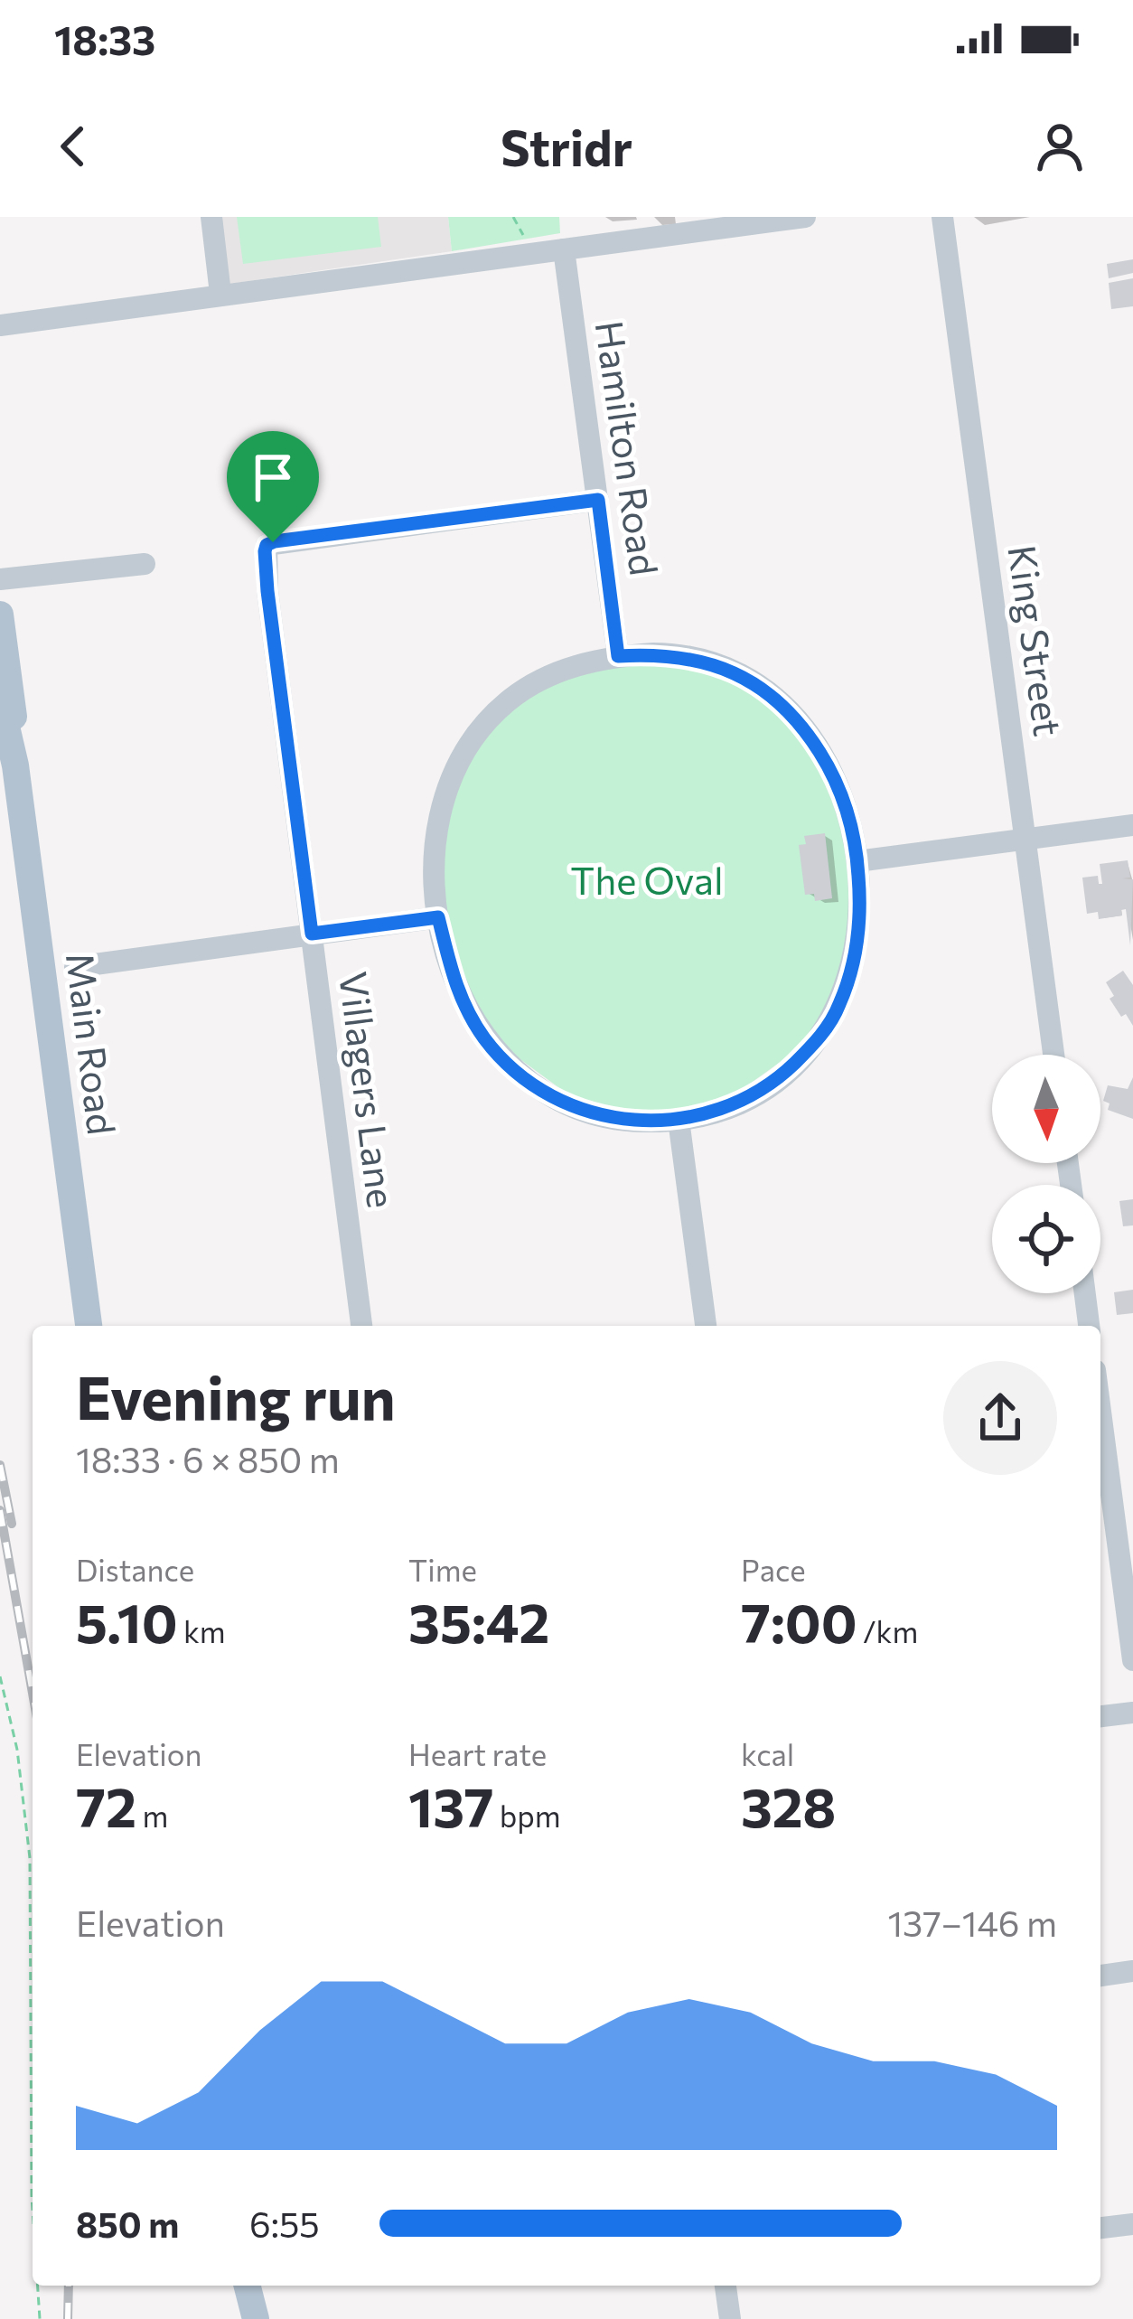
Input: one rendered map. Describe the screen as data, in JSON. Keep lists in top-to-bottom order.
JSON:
{
  "streets": {
    "main road": ["Main Road"],
    "street": ["Hamilton Road", "King Street", "Villagers Lane"]
  },
  "crossings": [
    ["Hamilton Road", "Villagers Lane"]
  ],
  "parks": ["The Oval"],
  "north": "bottom",
  "page": {
    "status": "18:33",
    "header": "Stridr",
    "heading": ["Evening run", "18:33 · 6 × 850 m"],
    "stats": [
      ["Distance", "5.10 km"],
      ["Time", "35:42"],
      ["Pace", "7:00 /km"],
      ["Elevation", "72 m"],
      ["Heart rate", "137 bpm"],
      ["kcal", "328"]
    ],
    "chart": ["Elevation", "137–146 m"],
    "list": [
      {
        "name": "850 m",
        "note": "6:55"
      }
    ]
  }
}
